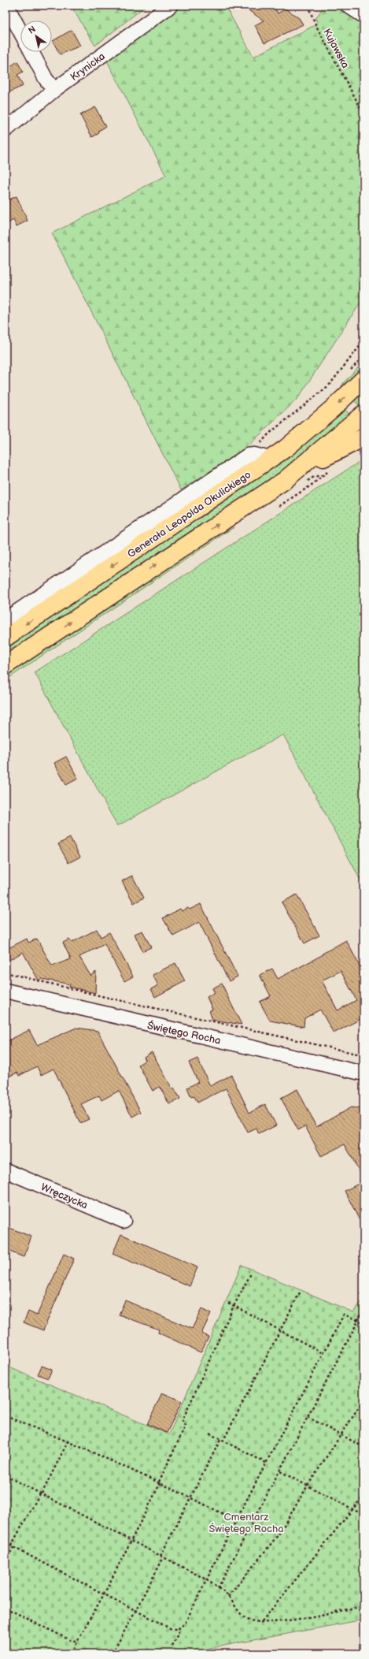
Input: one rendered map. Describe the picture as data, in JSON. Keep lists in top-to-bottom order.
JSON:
{
  "streets": {
    "main road": ["Generała Leopolda Okulickiego"],
    "street": ["Krynicka", "Świętego Rocha", "Wręczycka"],
    "path": ["Kujawska"]
  },
  "parks": ["Cmentarz Świętego Rocha"],
  "north": "top left"
}
